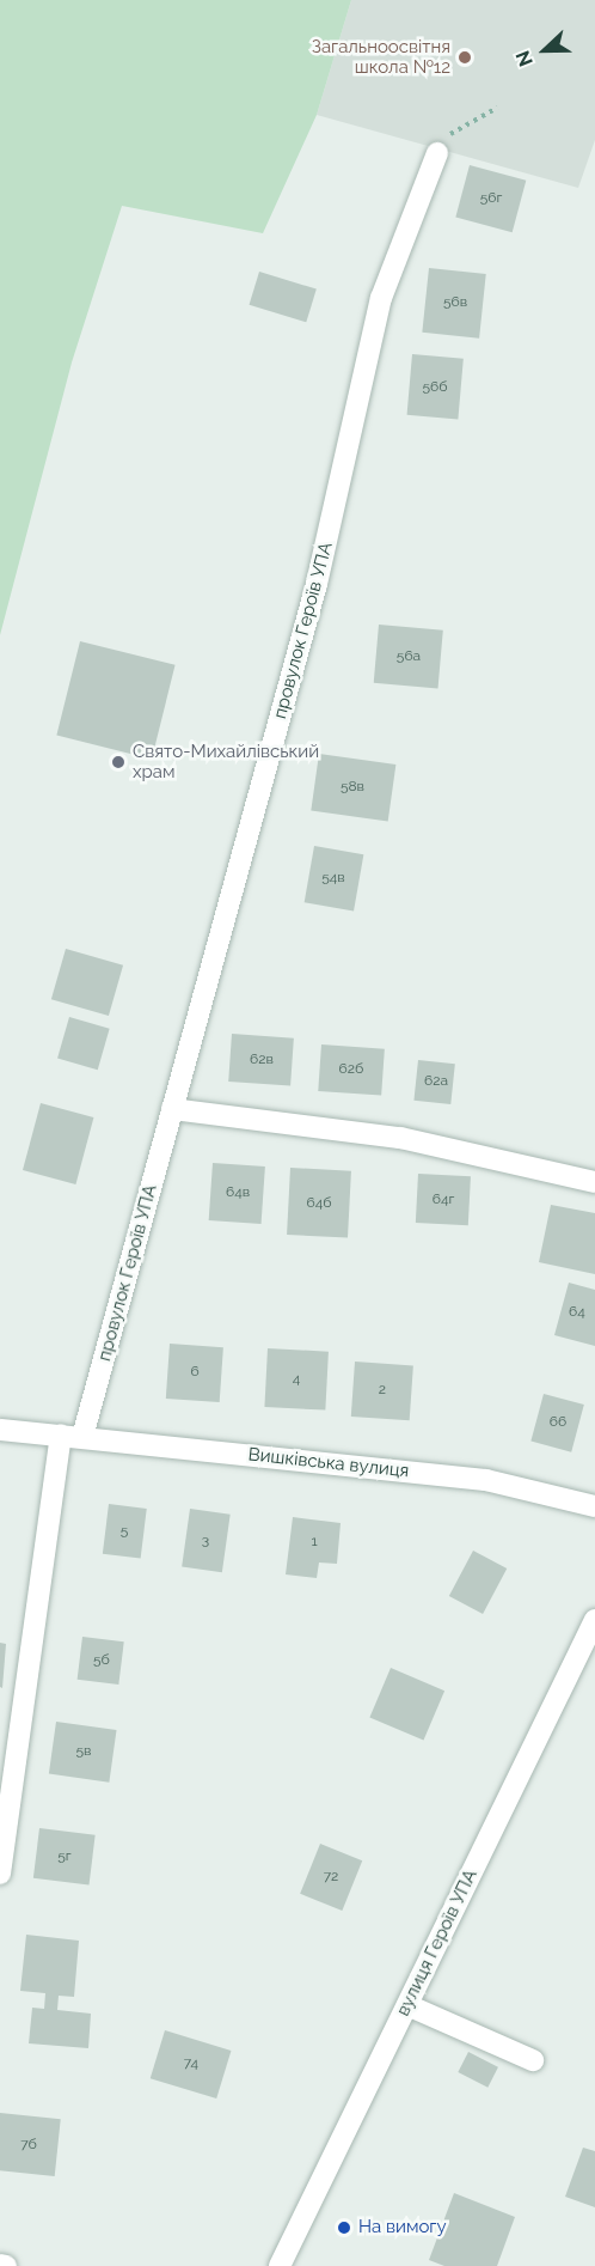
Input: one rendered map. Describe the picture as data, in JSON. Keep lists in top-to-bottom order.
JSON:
{
  "streets": {
    "street": ["провулок Героїв УПА", "Вишківська вулиця", "вулиця Героїв УПА"]
  },
  "crossings": [
    ["провулок Героїв УПА", "Вишківська вулиця"]
  ],
  "places": ["Загальноосвітня школа №12", "Свято-Михайлівський храм", "На вимогу"],
  "house_numbers": [
    "56г",
    "56в",
    "56б",
    "56а",
    "58в",
    "54в",
    "62в",
    "62б",
    "62а",
    "64в",
    "64г",
    "64б",
    "64",
    "6",
    "4",
    "2",
    "66",
    "5",
    "3",
    "1",
    "5б",
    "5в",
    "5г",
    "72",
    "74",
    "7б"
  ],
  "north": "left"
}
